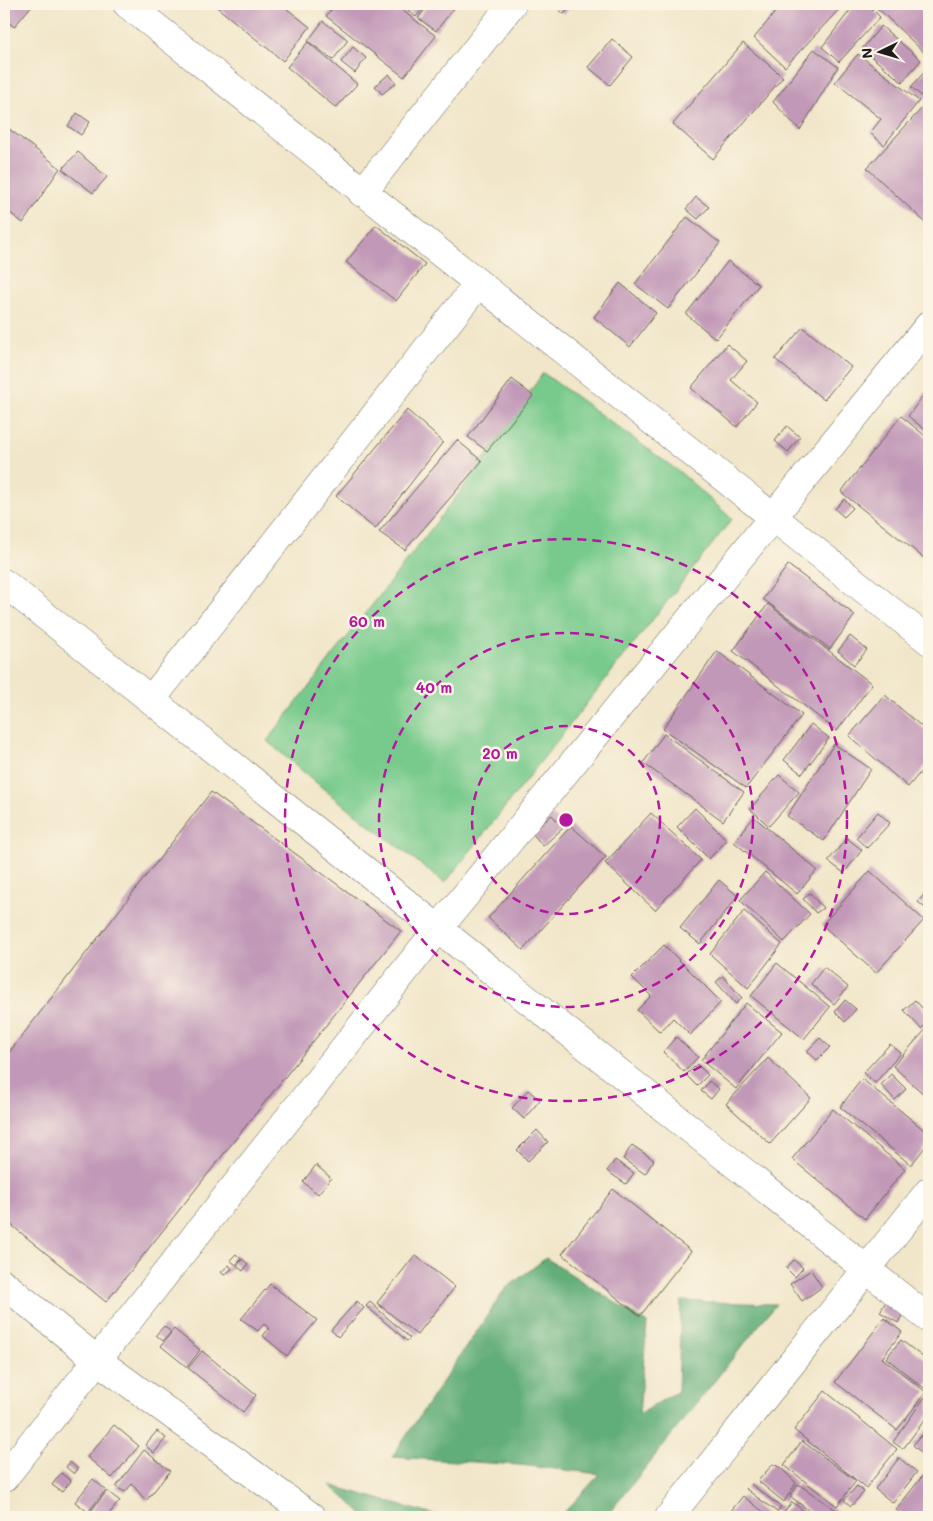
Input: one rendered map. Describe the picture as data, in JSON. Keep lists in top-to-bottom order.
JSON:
{
  "north": "left",
  "rings": ["60 m", "40 m", "20 m"]
}
